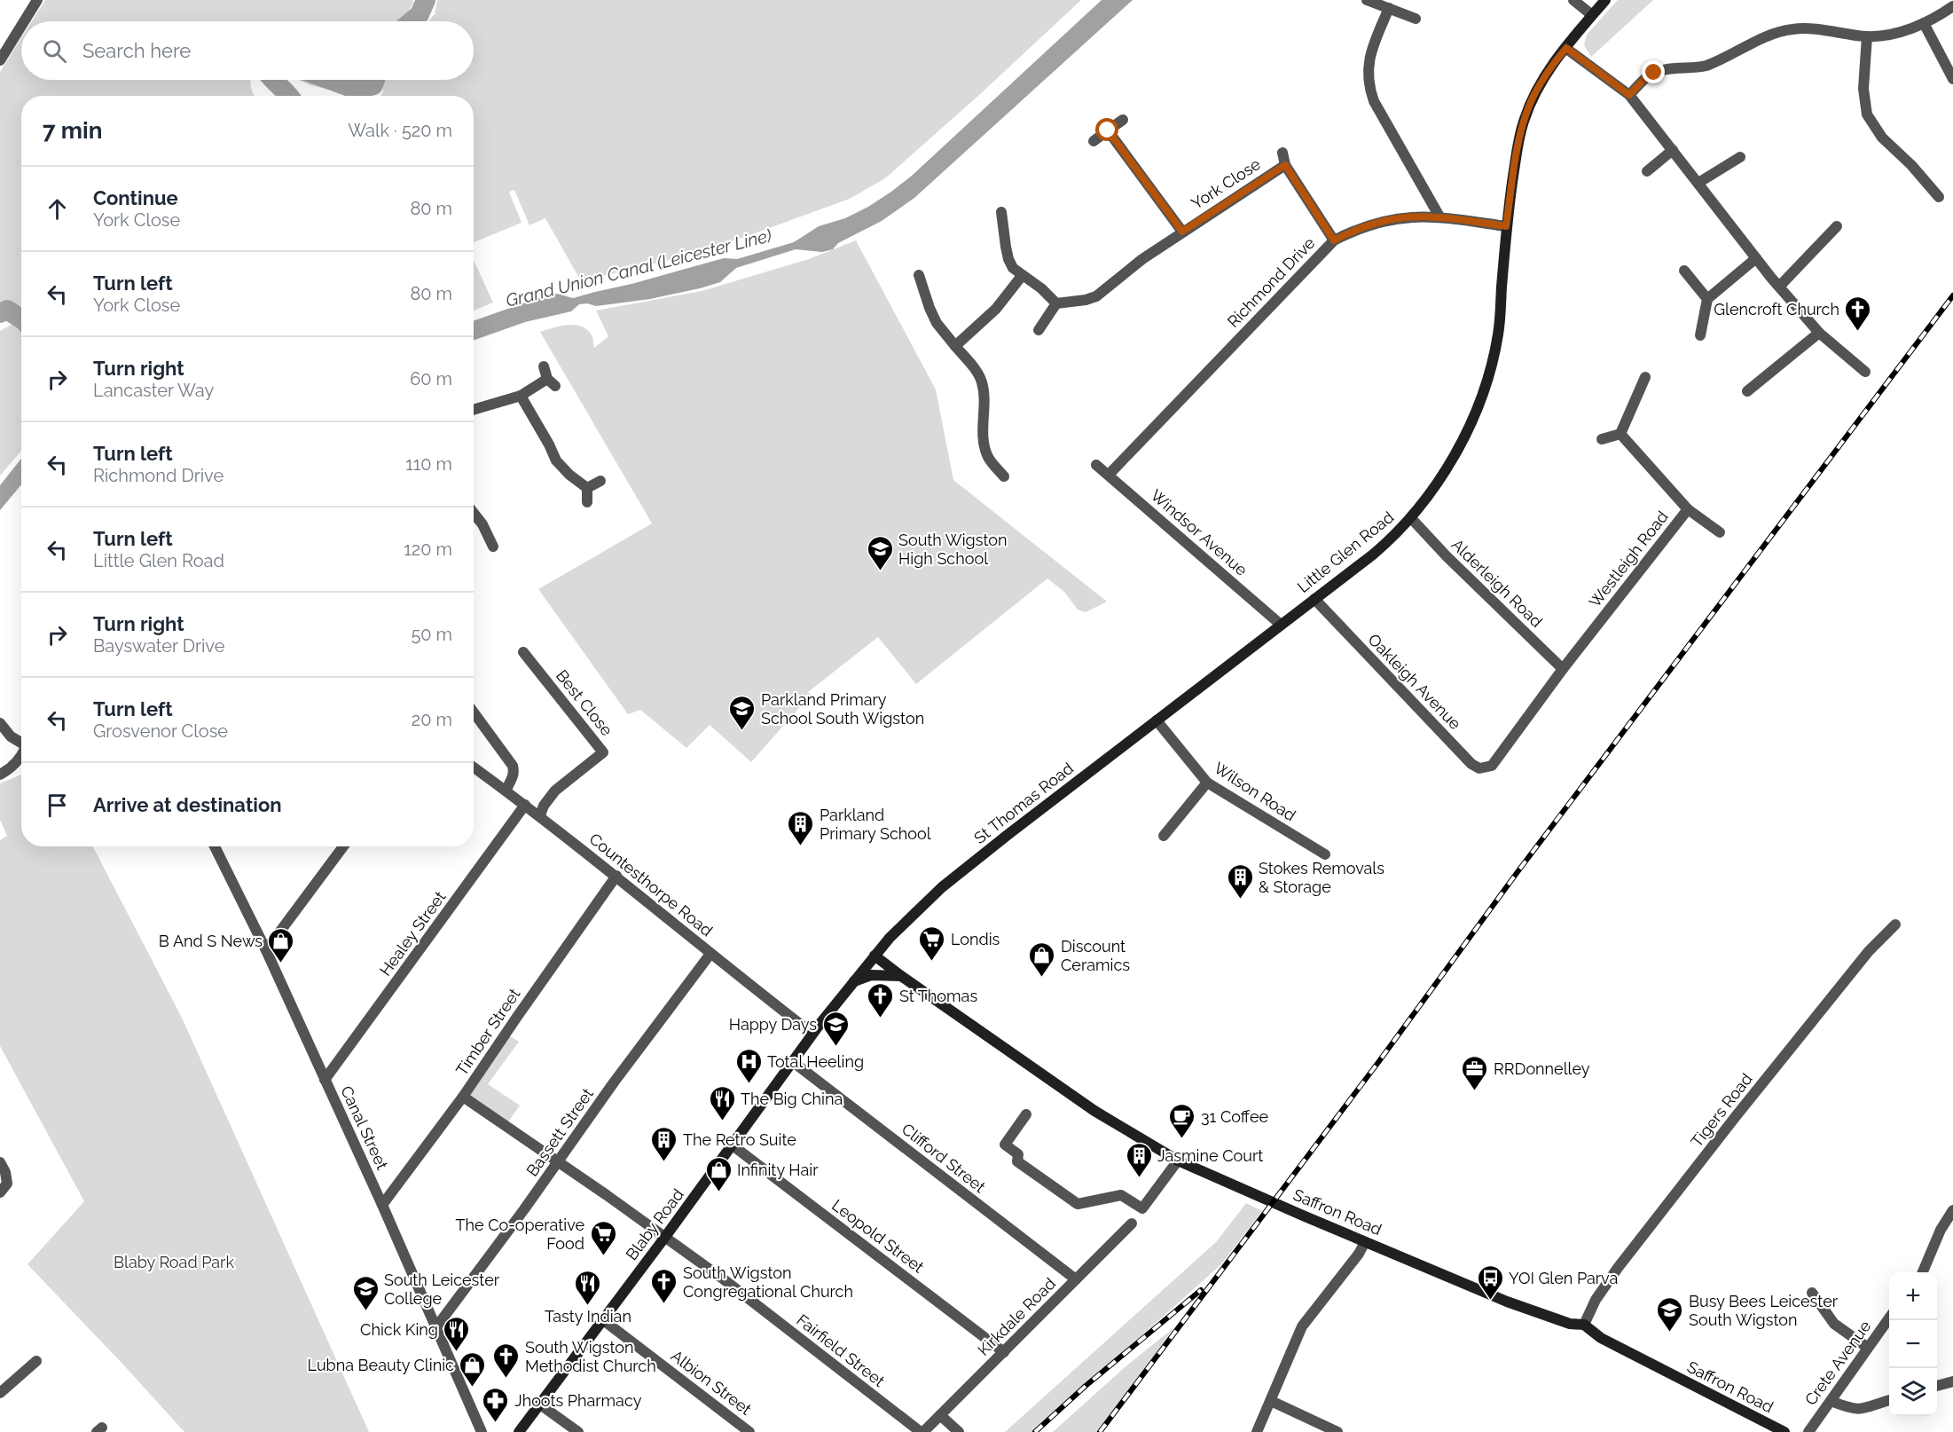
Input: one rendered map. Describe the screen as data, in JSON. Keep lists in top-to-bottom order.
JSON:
{
  "streets": {
    "main road": [
      "Little Glen Road",
      "St Thomas Road",
      "Saffron Road",
      "Blaby Road"
    ],
    "street": [
      "York Close",
      "Richmond Drive",
      "Windsor Avenue",
      "Westleigh Road",
      "Alderleigh Road",
      "Oakleigh Avenue",
      "Best Close",
      "Wilson Road",
      "Countesthorpe Road",
      "Healey Street",
      "Timber Street",
      "Tigers Road",
      "Canal Street",
      "Bassett Street",
      "Clifford Street",
      "Leopold Street",
      "Kirkdale Road",
      "Fairfield Street",
      "Crete Avenue",
      "Albion Street"
    ]
  },
  "crossings": [
    ["Richmond Drive", "Windsor Avenue"],
    ["Richmond Drive", "Little Glen Road"],
    ["Windsor Avenue", "Little Glen Road"],
    ["Windsor Avenue", "St Thomas Road"],
    ["Little Glen Road", "Alderleigh Road"],
    ["Little Glen Road", "Oakleigh Avenue"],
    ["Little Glen Road", "St Thomas Road"],
    ["Westleigh Road", "Alderleigh Road"],
    ["Westleigh Road", "Oakleigh Avenue"],
    ["Best Close", "Countesthorpe Road"],
    ["Wilson Road", "St Thomas Road"],
    ["St Thomas Road", "Countesthorpe Road"],
    ["St Thomas Road", "Saffron Road"],
    ["St Thomas Road", "Blaby Road"],
    ["Countesthorpe Road", "Healey Street"],
    ["Countesthorpe Road", "Timber Street"],
    ["Countesthorpe Road", "Bassett Street"],
    ["Countesthorpe Road", "Blaby Road"],
    ["Healey Street", "Canal Street"],
    ["Timber Street", "Canal Street"],
    ["Timber Street", "Fairfield Street"],
    ["Tigers Road", "Saffron Road"],
    ["Canal Street", "Bassett Street"],
    ["Bassett Street", "Fairfield Street"],
    ["Clifford Street", "Blaby Road"],
    ["Clifford Street", "Kirkdale Road"],
    ["Blaby Road", "Leopold Street"],
    ["Blaby Road", "Fairfield Street"],
    ["Blaby Road", "Albion Street"],
    ["Leopold Street", "Kirkdale Road"],
    ["Kirkdale Road", "Fairfield Street"]
  ],
  "water": ["Grand Union Canal (Leicester Line)"],
  "parks": ["Blaby Road Park"],
  "places": {
    "church": [
      "Glencroft Church",
      "St Thomas",
      "South Wigston Congregational Church",
      "South Wigston Methodist Church"
    ],
    "school or university": [
      "South Wigston High School",
      "Parkland Primary School South Wigston",
      "Happy Days",
      "South Leicester College",
      "Busy Bees Leicester South Wigston"
    ],
    "building": [
      "Parkland Primary School",
      "Stokes Removals & Storage",
      "The Retro Suite",
      "Jasmine Court"
    ],
    "supermarket": ["Londis", "The Co-operative Food"],
    "shop": [
      "B And S News",
      "Discount Ceramics",
      "Infinity Hair",
      "Lubna Beauty Clinic"
    ],
    "hospital": ["Total Heeling"],
    "office": ["RRDonnelley"],
    "restaurant": ["The Big China", "Tasty Indian", "Chick King"],
    "cafe": ["31 Coffee"],
    "bus stop": ["YOI Glen Parva"],
    "pharmacy": ["Jhoots Pharmacy"]
  },
  "page": {
    "search": "Search here",
    "heading": ["7 min", "Walk · 520 m"],
    "list": [
      ["Continue", "York Close", "80 m"],
      ["Turn left", "York Close", "80 m"],
      ["Turn right", "Lancaster Way", "60 m"],
      ["Turn left", "Richmond Drive", "110 m"],
      ["Turn left", "Little Glen Road", "120 m"],
      ["Turn right", "Bayswater Drive", "50 m"],
      ["Turn left", "Grosvenor Close", "20 m"],
      "Arrive at destination"
    ],
    "map_buttons": ["+", "−"]
  }
}
